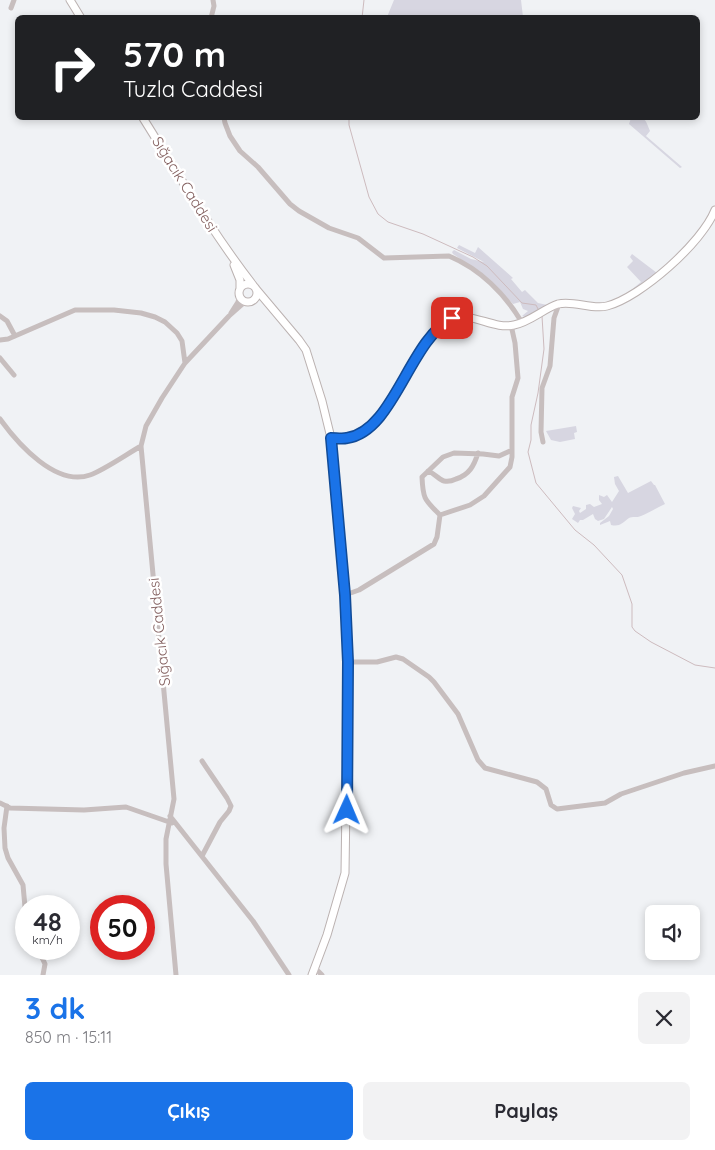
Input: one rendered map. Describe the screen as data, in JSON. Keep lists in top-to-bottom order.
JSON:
{
  "streets": {
    "main road": ["Sığacık Caddesi"]
  },
  "page": {
    "turn": ["570 m", "Tuzla Caddesi"],
    "speed": "48 km/h",
    "limit": "50",
    "heading": ["3 dk", "850 m · 15:11"],
    "buttons": ["Çıkış", "Paylaş"]
  }
}
